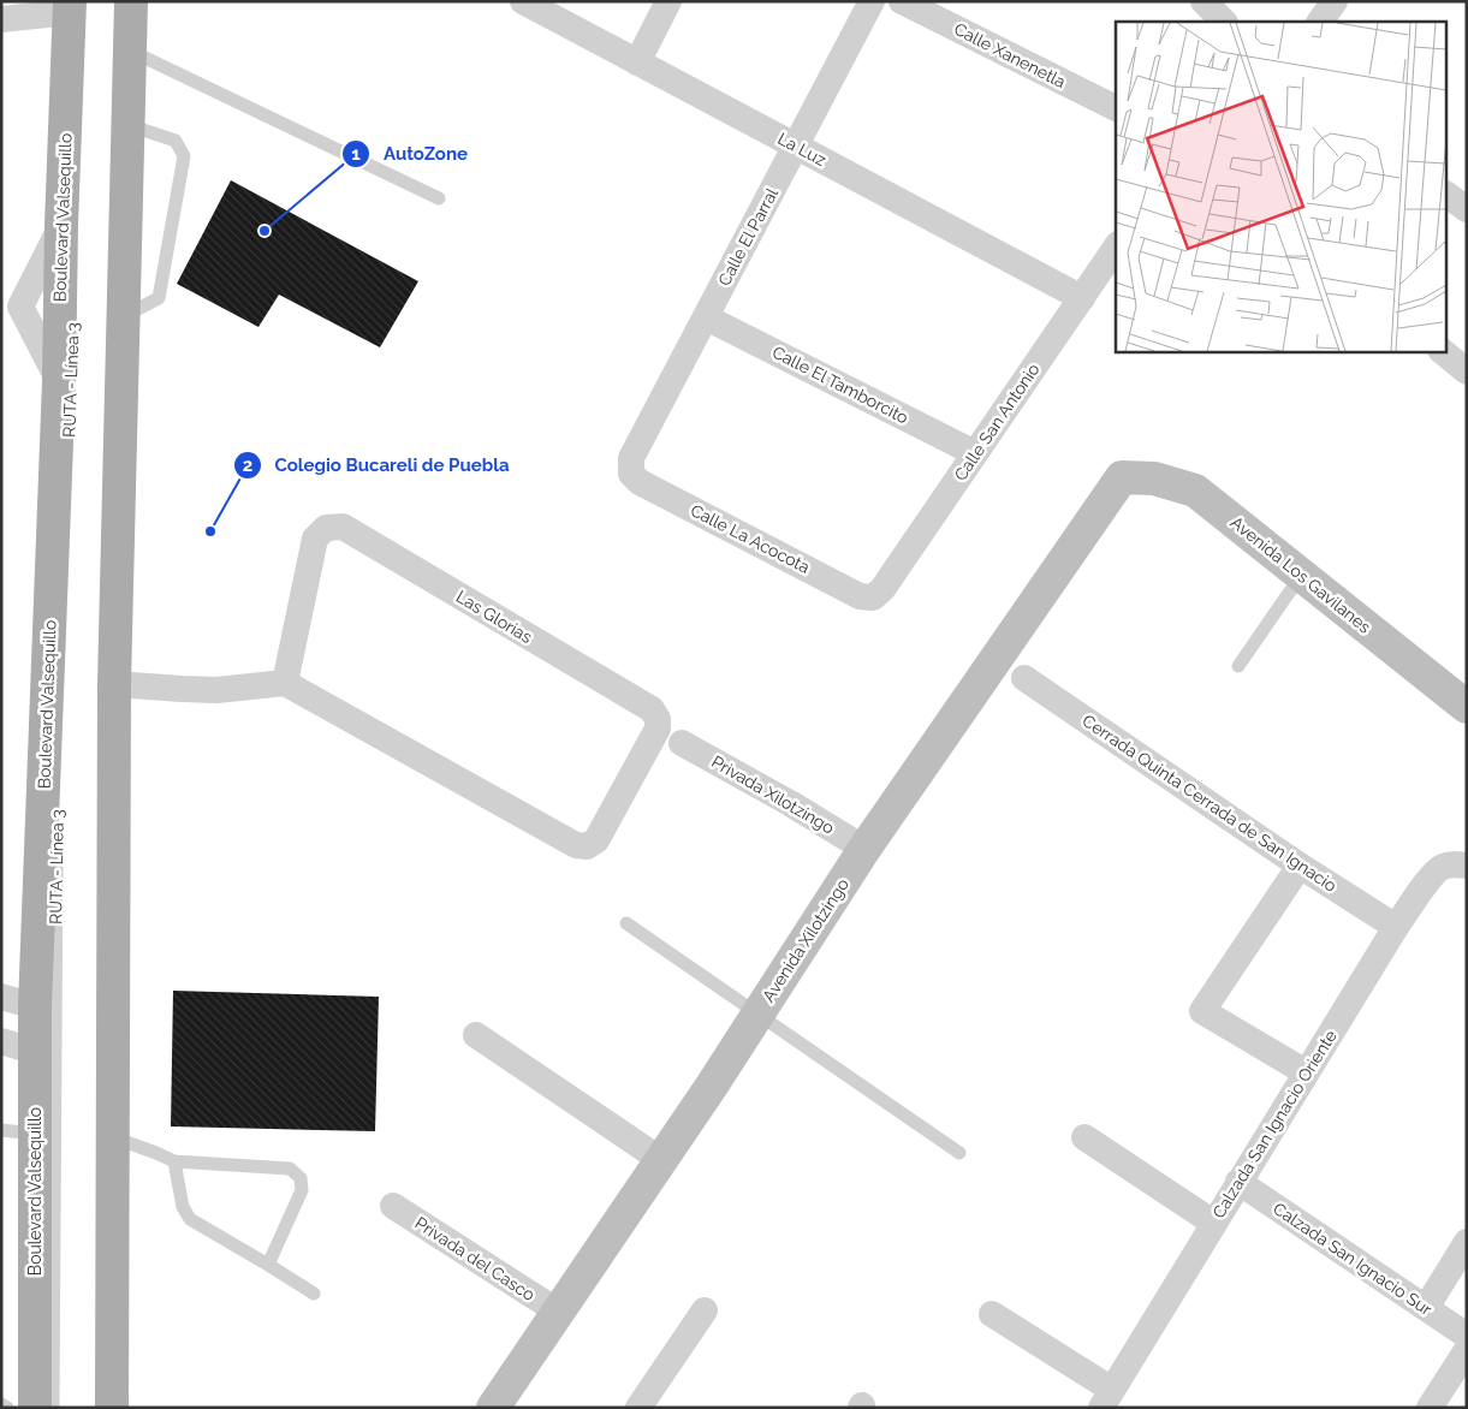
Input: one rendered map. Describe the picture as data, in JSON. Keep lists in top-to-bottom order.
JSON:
{
  "streets": {
    "main road": ["Boulevard Valsequillo"],
    "street": [
      "Calle Xanenetla",
      "La Luz",
      "Calle El Parral",
      "Calle El Tamborcito",
      "Calle San Antonio",
      "Calle La Acocota",
      "Avenida Los Gavilanes",
      "Las Glorias",
      "Privada Xilotzingo",
      "Cerrada Quinta Cerrada de San Ignacio",
      "Avenida Xilotzingo",
      "Calzada San Ignacio Oriente",
      "Privada del Casco",
      "Calzada San Ignacio Sur"
    ],
    "lane": ["RUTA - Línea 3"]
  },
  "crossings": [
    ["La Luz", "Calle El Parral"],
    ["La Luz", "Calle San Antonio"],
    ["Boulevard Valsequillo", "RUTA - Línea 3"],
    ["Calle El Parral", "Calle El Tamborcito"],
    ["Calle El Parral", "Calle La Acocota"],
    ["Calle El Tamborcito", "Calle San Antonio"],
    ["Calle San Antonio", "Calle La Acocota"],
    ["Avenida Los Gavilanes", "Avenida Xilotzingo"],
    ["Privada Xilotzingo", "Avenida Xilotzingo"],
    ["Cerrada Quinta Cerrada de San Ignacio", "Calzada San Ignacio Oriente"],
    ["Avenida Xilotzingo", "Privada del Casco"],
    ["Calzada San Ignacio Oriente", "Calzada San Ignacio Sur"]
  ],
  "places": ["AutoZone", "Colegio Bucareli de Puebla"]
}
